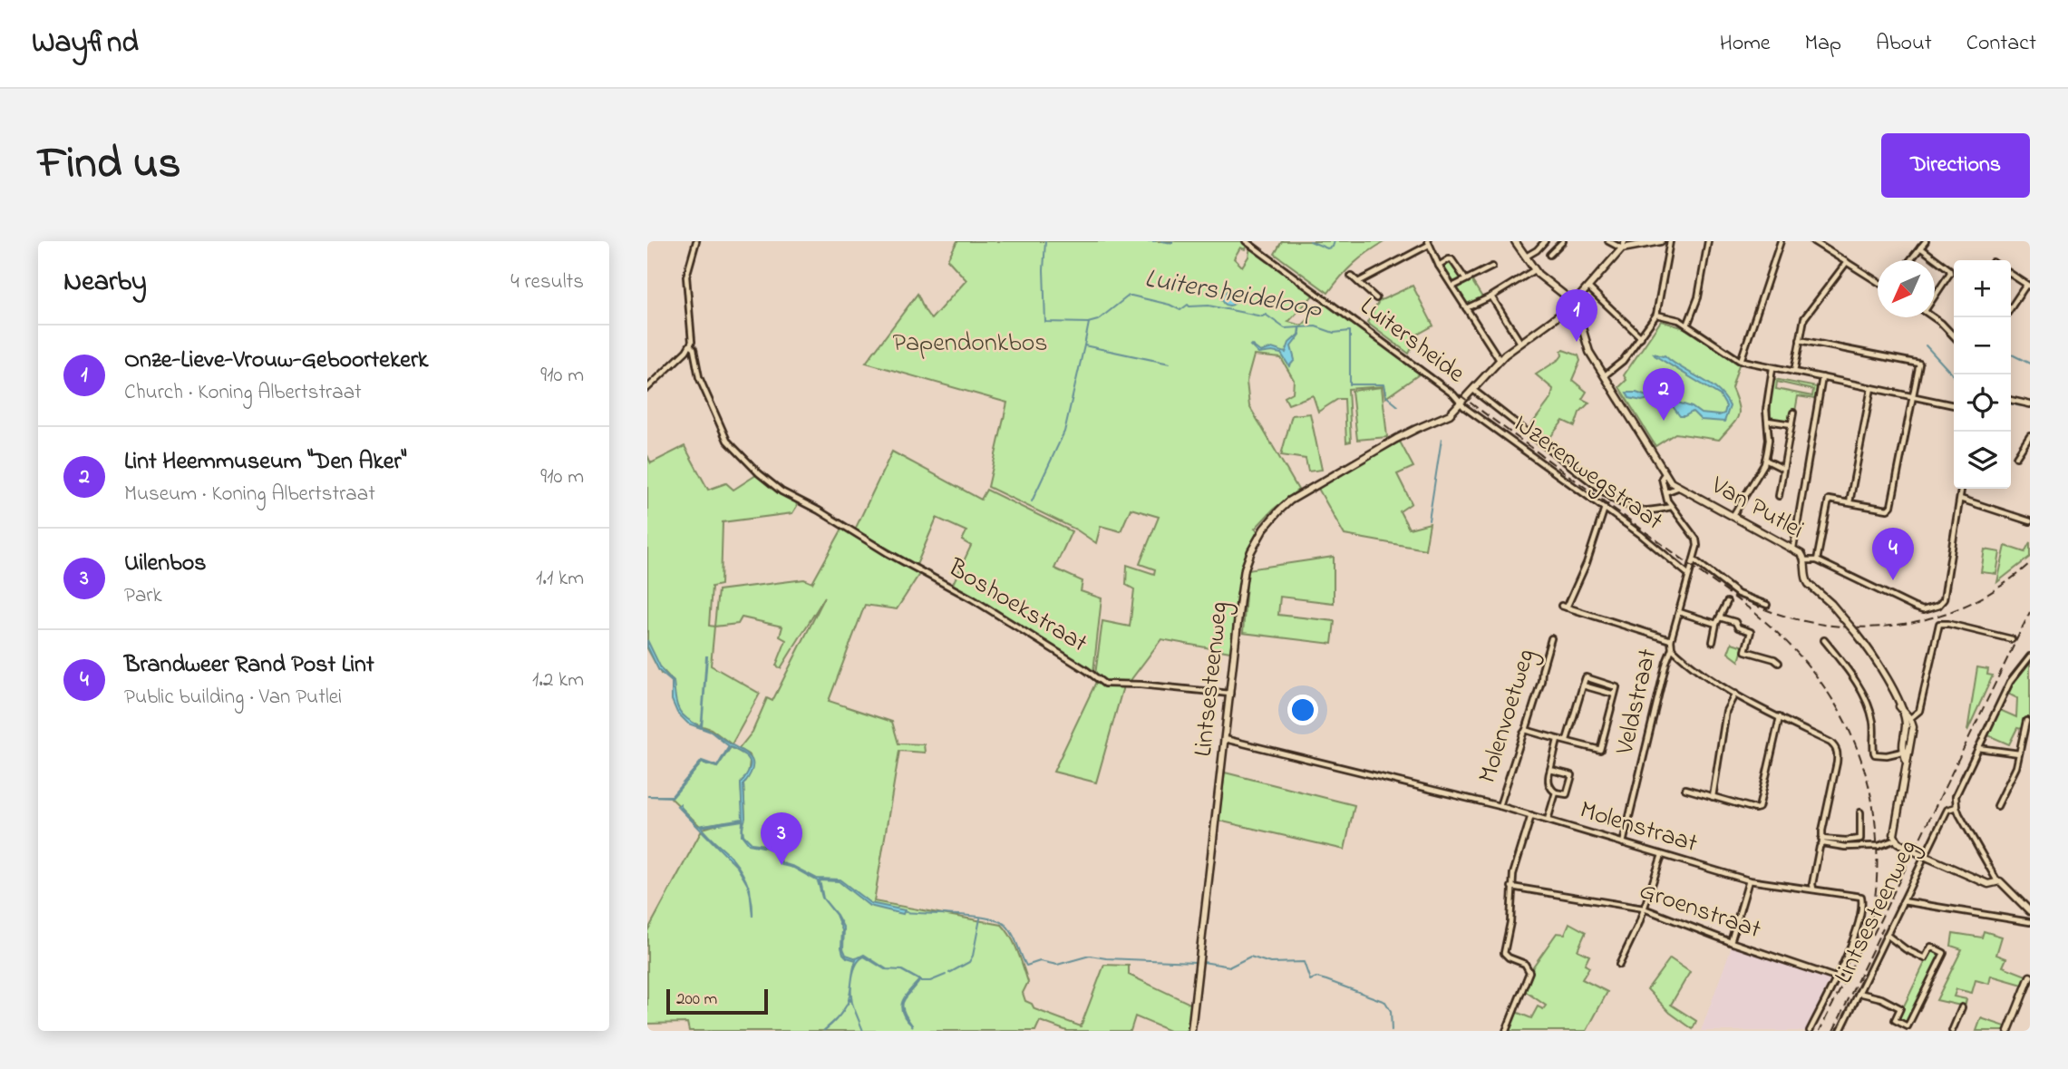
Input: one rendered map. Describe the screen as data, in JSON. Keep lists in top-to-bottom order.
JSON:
{
  "streets": {
    "street": [
      "Luitersheide",
      "IJzerenwegstraat",
      "Van Putlei",
      "Boshoekstraat",
      "Lintsesteenweg",
      "Veldstraat",
      "Molenvoetweg",
      "Molenstraat",
      "Groenstraat"
    ]
  },
  "crossings": [
    ["Luitersheide", "IJzerenwegstraat"],
    ["Luitersheide", "Lintsesteenweg"],
    ["IJzerenwegstraat", "Lintsesteenweg"],
    ["IJzerenwegstraat", "Veldstraat"],
    ["Boshoekstraat", "Lintsesteenweg"],
    ["Lintsesteenweg", "Molenstraat"],
    ["Veldstraat", "Molenstraat"],
    ["Molenvoetweg", "Molenstraat"],
    ["Molenstraat", "Groenstraat"]
  ],
  "water": ["Luitersheideloop"],
  "parks": ["Papendonkbos"],
  "scale_bar": "200 m",
  "north": "bottom left",
  "page": {
    "header": "Wayfind",
    "nav": [
      "Home",
      "Map",
      "About",
      "Contact"
    ],
    "title": "Find us",
    "buttons": "Directions",
    "heading": ["Nearby", "4 results"],
    "map_buttons": ["+", "−"],
    "pins": [
      "1",
      "2",
      "4",
      "3"
    ],
    "list": [
      {
        "mark": "1",
        "name": "Onze-Lieve-Vrouw-Geboortekerk",
        "note": "Church · Koning Albertstraat",
        "value": "910 m"
      },
      {
        "mark": "2",
        "name": "Lint Heemmuseum \"Den Aker\"",
        "note": "Museum · Koning Albertstraat",
        "value": "910 m"
      },
      {
        "mark": "3",
        "name": "Uilenbos",
        "note": "Park",
        "value": "1.1 km"
      },
      {
        "mark": "4",
        "name": "Brandweer Rand Post Lint",
        "note": "Public building · Van Putlei",
        "value": "1.2 km"
      }
    ],
    "scale": "200 m"
  }
}
